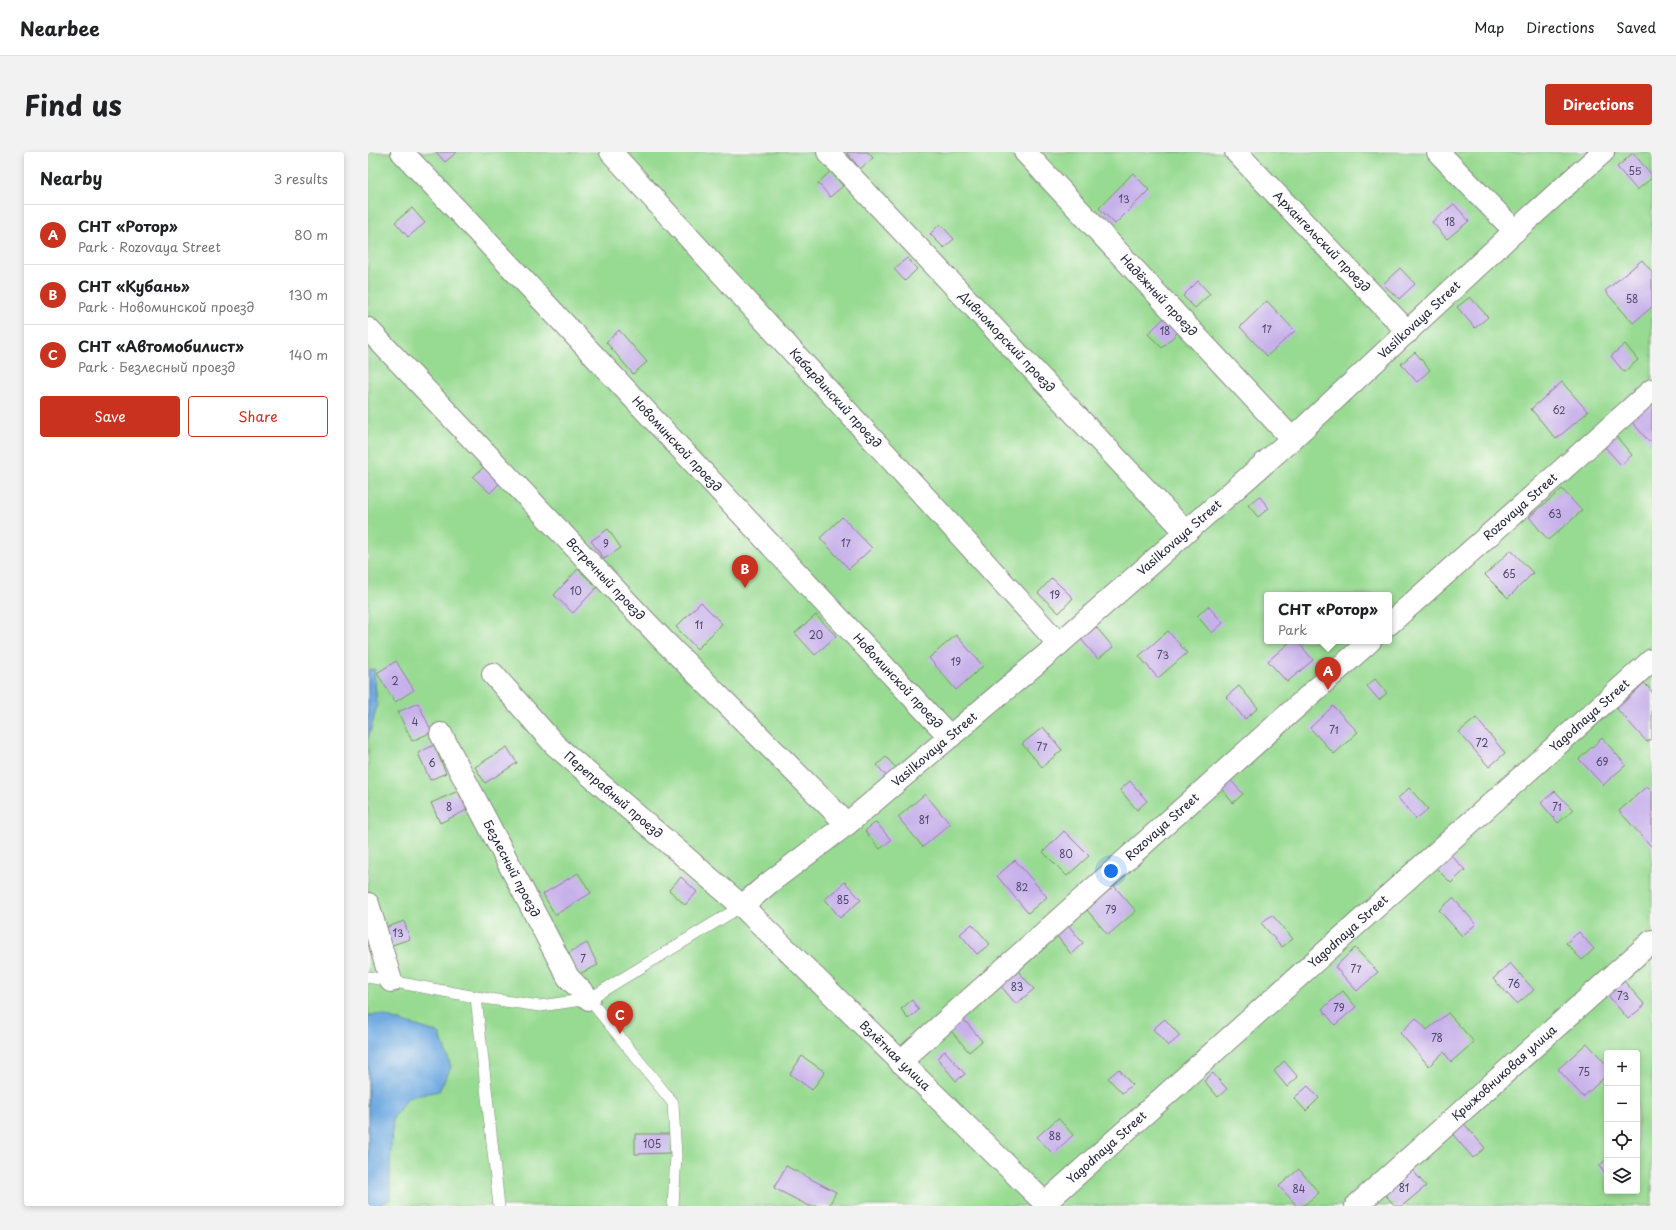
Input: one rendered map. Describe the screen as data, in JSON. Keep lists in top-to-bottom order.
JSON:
{
  "streets": {
    "street": [
      "Архангельский проезд",
      "Надёжный проезд",
      "Vasilkovaya Street",
      "Дивноморский проезд",
      "Кабардинский проезд",
      "Новоминской проезд",
      "Rozovaya Street",
      "Встречный проезд",
      "Yagodnaya Street",
      "Переправный проезд",
      "Безлесный проезд",
      "Взлётная улица",
      "Крыжовниковая улица"
    ]
  },
  "crossings": [
    ["Архангельский проезд", "Vasilkovaya Street"],
    ["Надёжный проезд", "Vasilkovaya Street"],
    ["Vasilkovaya Street", "Дивноморский проезд"],
    ["Vasilkovaya Street", "Кабардинский проезд"],
    ["Vasilkovaya Street", "Новоминской проезд"],
    ["Vasilkovaya Street", "Встречный проезд"],
    ["Vasilkovaya Street", "Переправный проезд"],
    ["Vasilkovaya Street", "Взлётная улица"],
    ["Rozovaya Street", "Взлётная улица"],
    ["Yagodnaya Street", "Взлётная улица"],
    ["Переправный проезд", "Взлётная улица"]
  ],
  "house_numbers": [
    "55",
    "13",
    "18",
    "58",
    "17",
    "18",
    "62",
    "63",
    "17",
    "9",
    "65",
    "10",
    "19",
    "11",
    "20",
    "73",
    "19",
    "2",
    "4",
    "71",
    "72",
    "77",
    "69",
    "6",
    "8",
    "71",
    "81",
    "80",
    "82",
    "85",
    "79",
    "13",
    "7",
    "77",
    "76",
    "83",
    "73",
    "79",
    "78",
    "75",
    "88",
    "105",
    "81",
    "84"
  ],
  "page": {
    "header": "Nearbee",
    "nav": ["Map", "Directions", "Saved"],
    "title": "Find us",
    "buttons": [
      "Directions",
      ["Save", "Share"]
    ],
    "heading": ["Nearby", "3 results"],
    "list": [
      {
        "mark": "A",
        "name": "СНТ «Ротор»",
        "note": "Park · Rozovaya Street",
        "value": "80 m"
      },
      {
        "mark": "B",
        "name": "СНТ «Кубань»",
        "note": "Park · Новоминской проезд",
        "value": "130 m"
      },
      {
        "mark": "C",
        "name": "СНТ «Автомобилист»",
        "note": "Park · Безлесный проезд",
        "value": "140 m"
      }
    ],
    "pins": ["B", "A", "C"],
    "popup": ["СНТ «Ротор»", "Park"],
    "map_buttons": ["+", "−"]
  }
}
